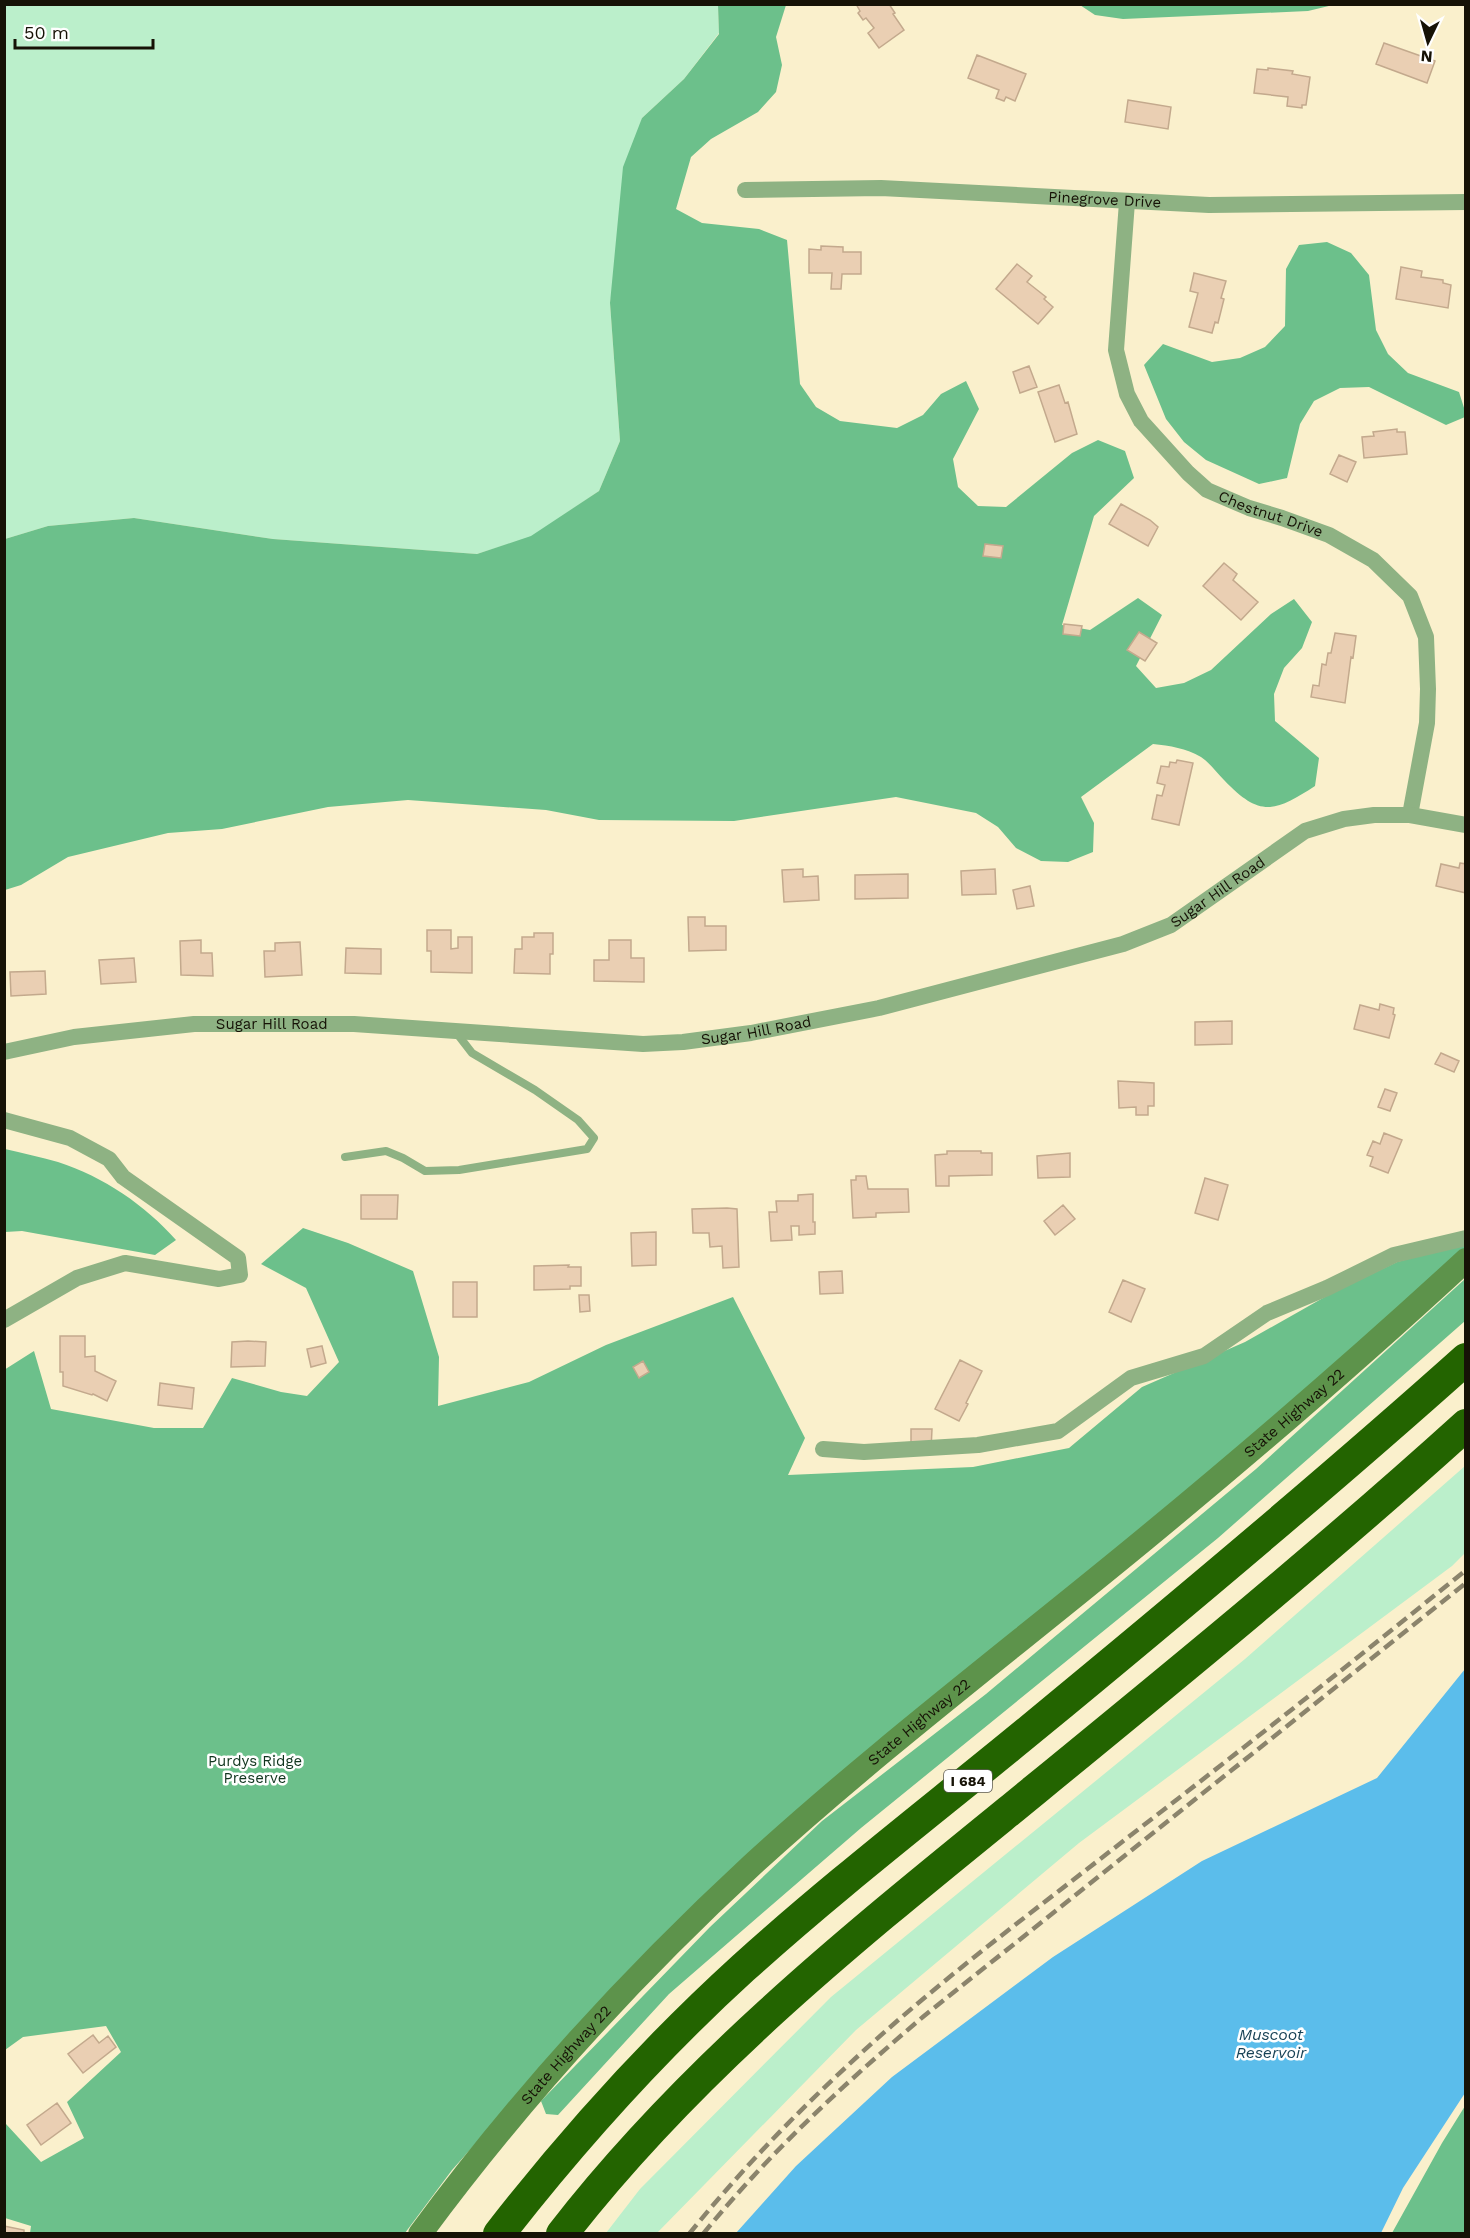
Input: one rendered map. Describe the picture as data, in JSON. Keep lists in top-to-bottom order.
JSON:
{
  "streets": {
    "highway": ["I 684"],
    "main road": ["State Highway 22"],
    "street": ["Pinegrove Drive", "Chestnut Drive", "Sugar Hill Road"]
  },
  "crossings": [
    ["Pinegrove Drive", "Chestnut Drive"],
    ["Chestnut Drive", "Sugar Hill Road"]
  ],
  "water": ["Muscoot Reservoir"],
  "parks": ["Purdys Ridge Preserve"],
  "scale_bar": "50 m",
  "north": "bottom"
}
